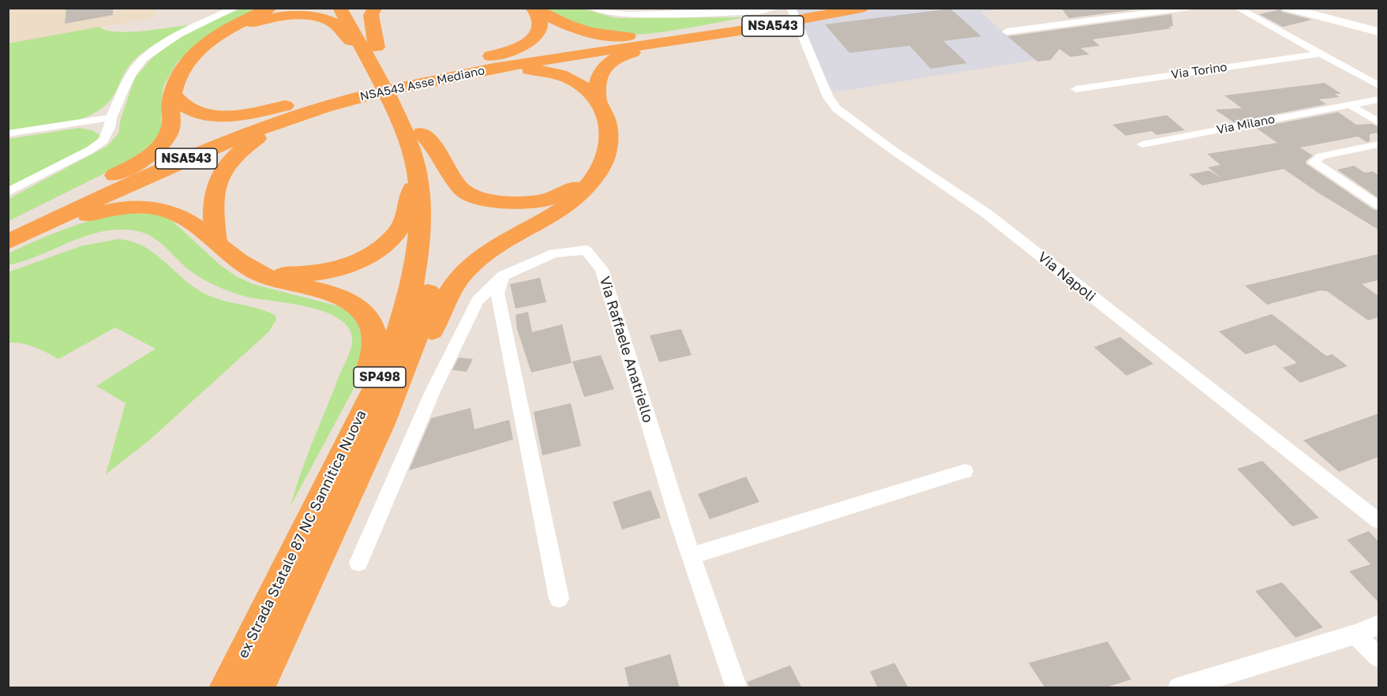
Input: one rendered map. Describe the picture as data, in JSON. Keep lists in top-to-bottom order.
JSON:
{
  "streets": {
    "highway": [
      "NSA543",
      "NSA543 Asse Mediano",
      "SP498",
      "ex Strada Statale 87 NC Sannitica Nuova"
    ],
    "street": [
      "Via Torino",
      "Via Milano",
      "Via Napoli",
      "Via Raffaele Anatriello"
    ]
  }
}
